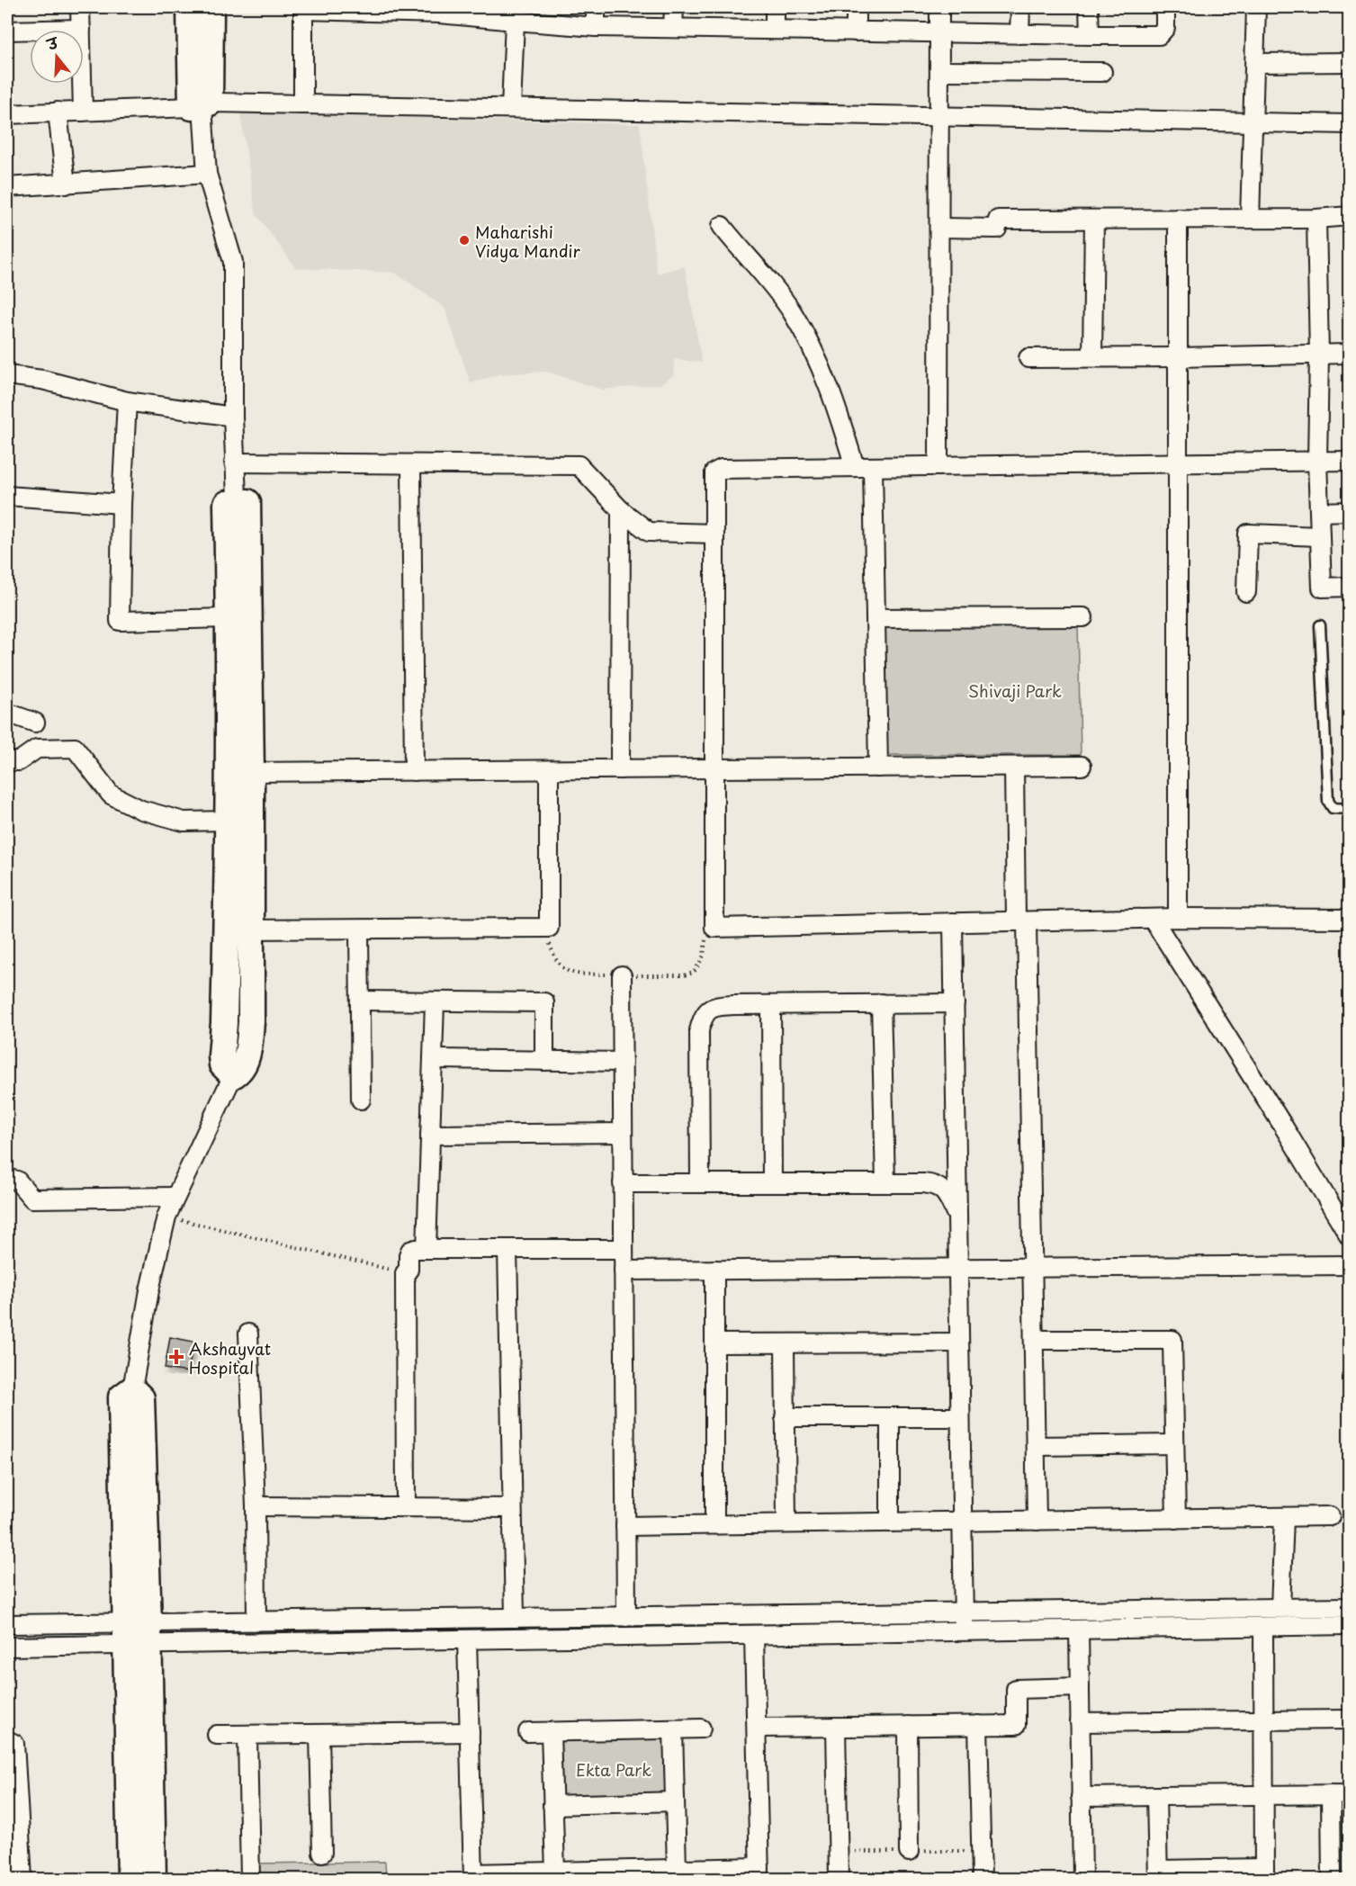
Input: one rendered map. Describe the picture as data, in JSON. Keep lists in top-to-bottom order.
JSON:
{
  "parks": ["Shivaji Park", "Ekta Park"],
  "places": {
    "other": ["Maharishi Vidya Mandir"],
    "health": ["Akshayvat Hospital"]
  },
  "north": "top"
}
